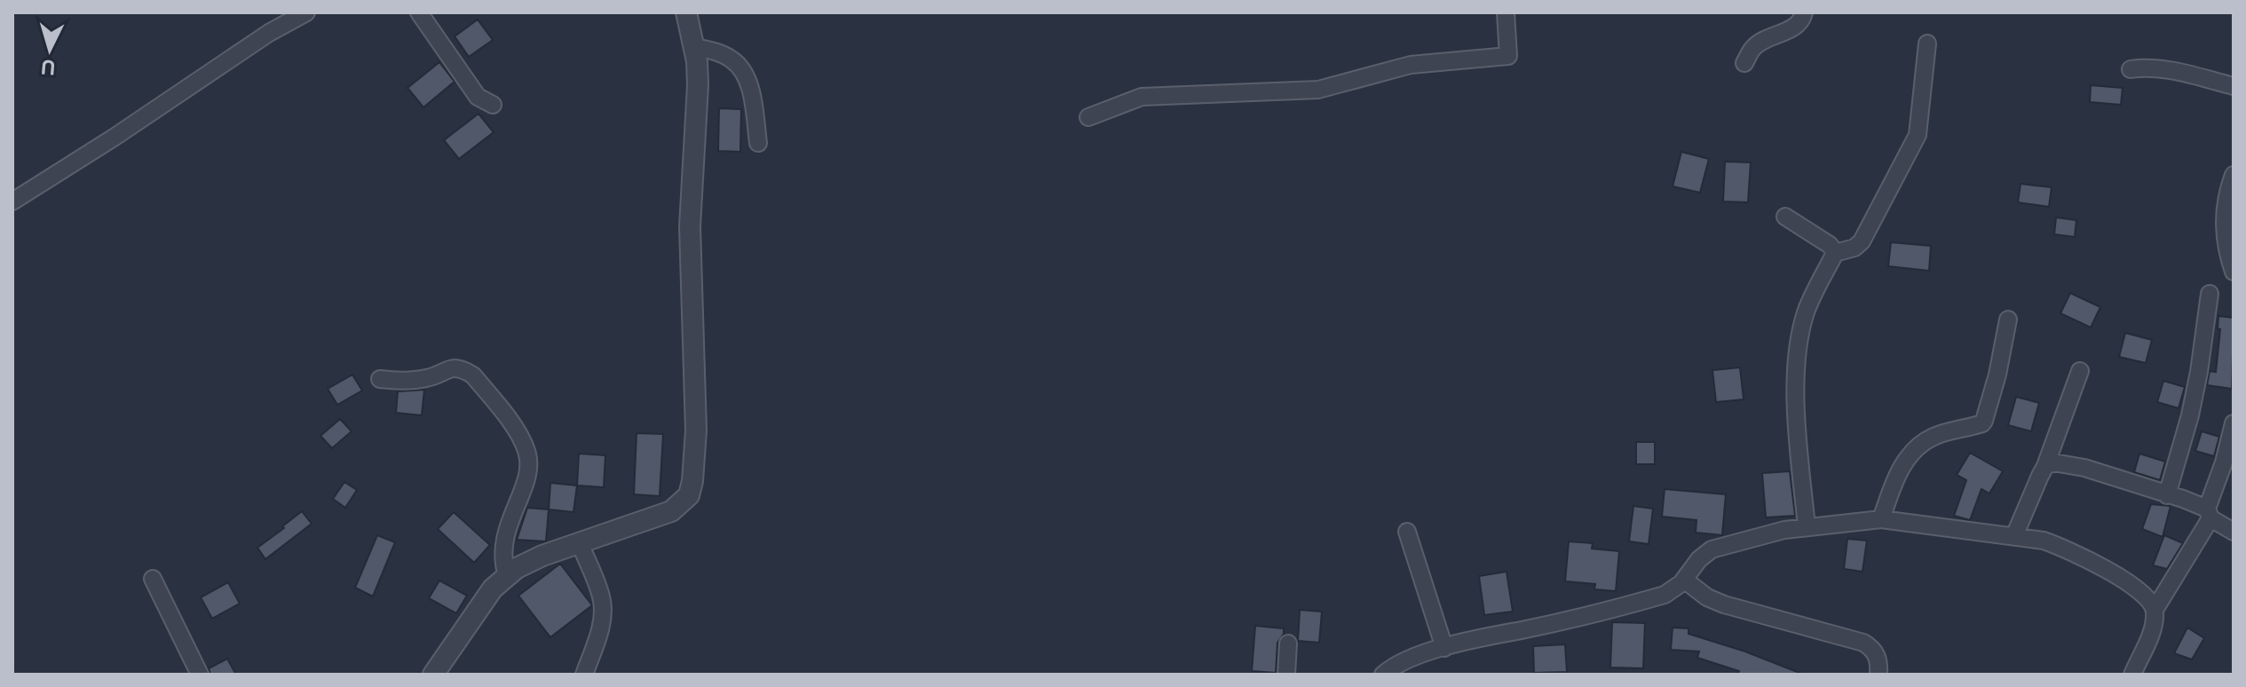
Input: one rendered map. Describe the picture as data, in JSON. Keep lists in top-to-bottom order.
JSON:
{
  "north": "bottom"
}
